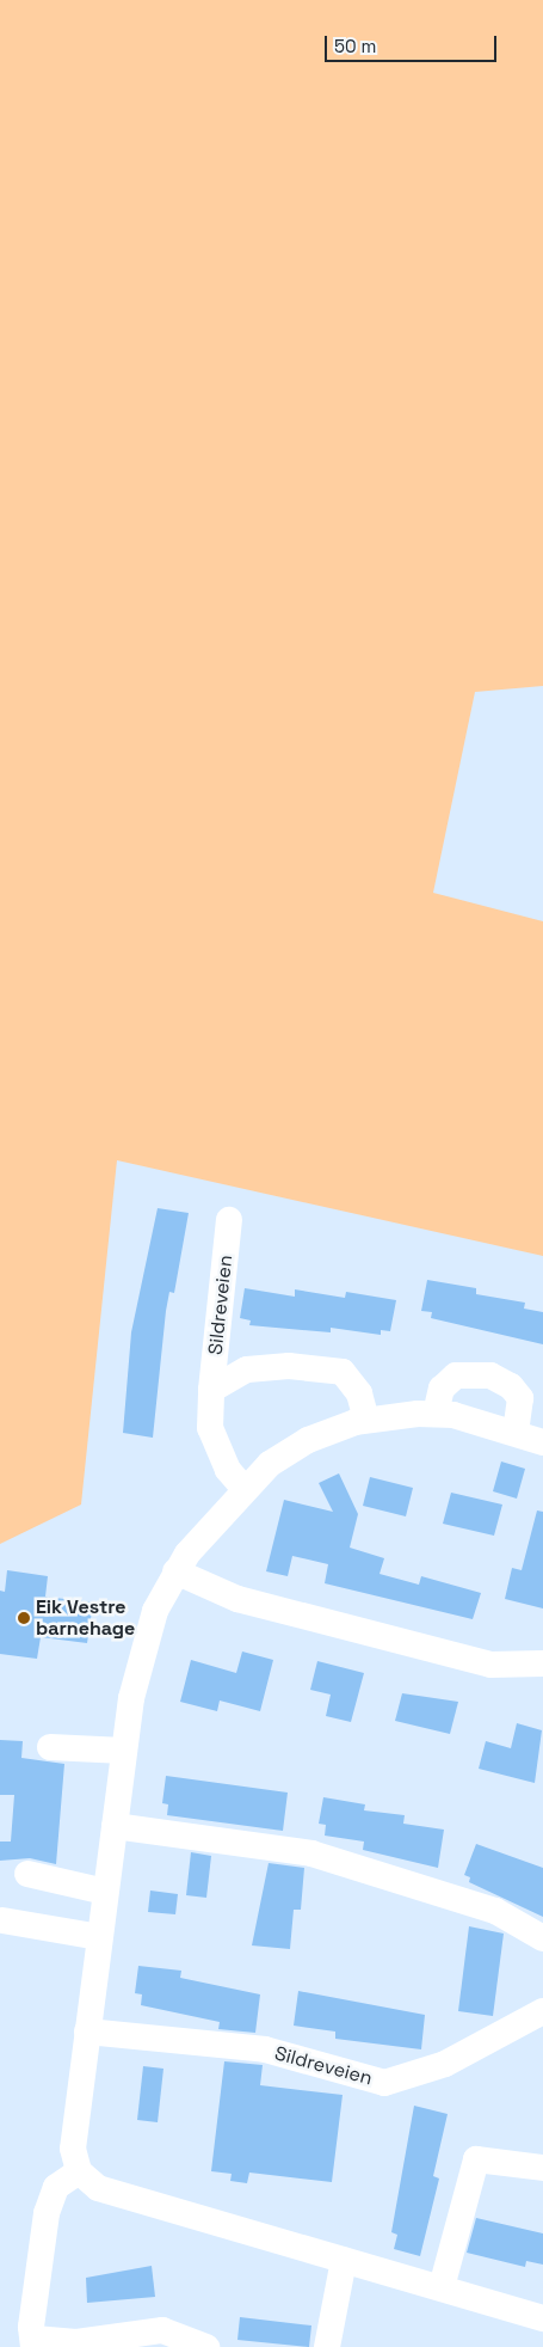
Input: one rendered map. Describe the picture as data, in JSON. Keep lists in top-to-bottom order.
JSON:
{
  "streets": {
    "street": ["Sildreveien"]
  },
  "places": ["Eik Vestre barnehage"],
  "scale_bar": "50 m"
}
